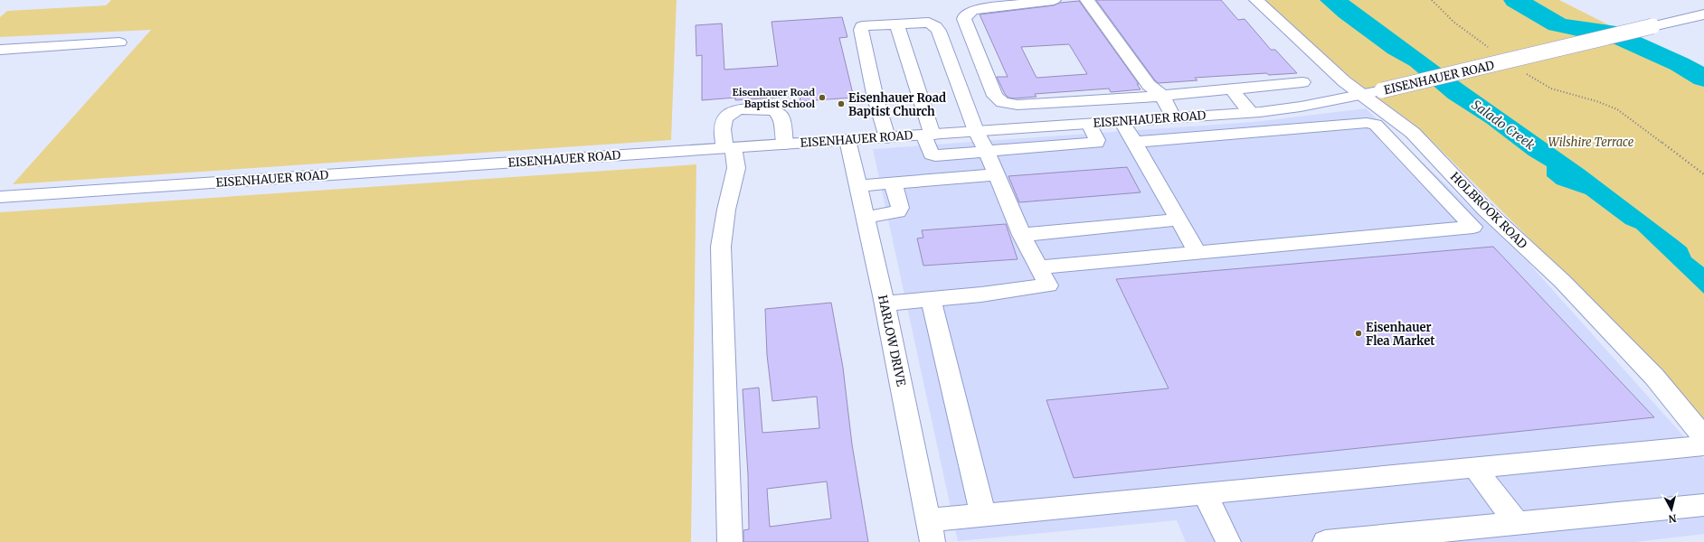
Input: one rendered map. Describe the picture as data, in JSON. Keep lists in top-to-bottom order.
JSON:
{
  "streets": {
    "main road": ["EISENHAUER ROAD", "HOLBROOK ROAD", "HARLOW DRIVE"]
  },
  "crossings": [
    ["EISENHAUER ROAD", "HOLBROOK ROAD"],
    ["EISENHAUER ROAD", "HARLOW DRIVE"]
  ],
  "water": ["Salado Creek"],
  "parks": ["Wilshire Terrace"],
  "places": ["Eisenhauer Road Baptist School", "Eisenhauer Road Baptist Church", "Eisenhauer Flea Market"],
  "north": "bottom"
}
